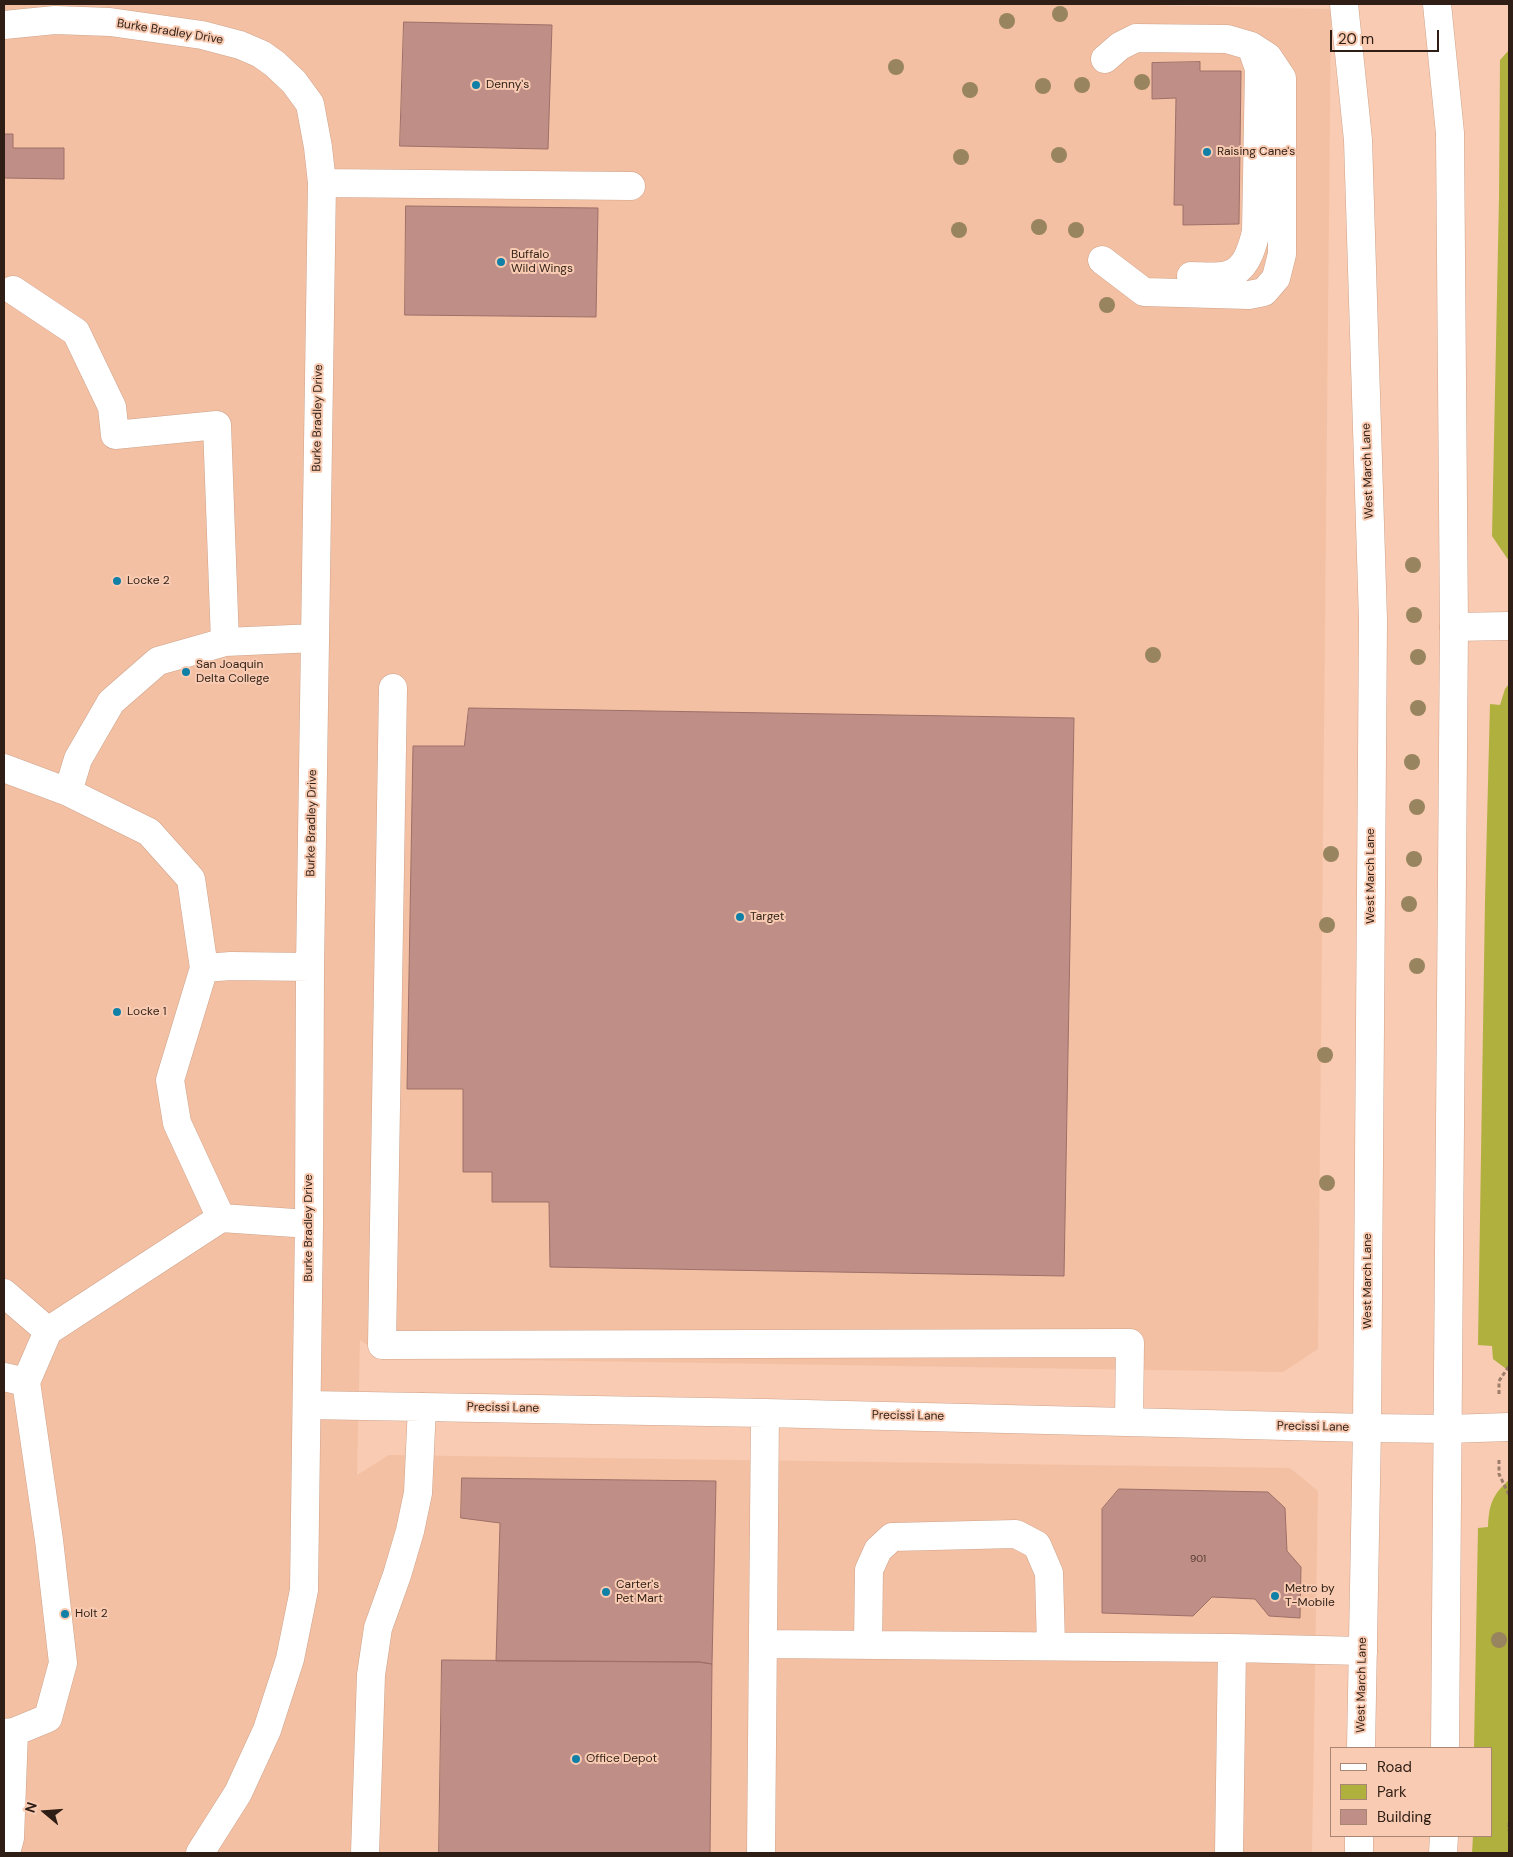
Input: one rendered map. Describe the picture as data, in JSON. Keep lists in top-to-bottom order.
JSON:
{
  "streets": {
    "main road": ["Burke Bradley Drive", "West March Lane", "Precissi Lane"]
  },
  "crossings": [
    ["Burke Bradley Drive", "Precissi Lane"],
    ["West March Lane", "Precissi Lane"]
  ],
  "places": [
    "Denny's",
    "Raising Cane's",
    "Buffalo Wild Wings",
    "Locke 2",
    "San Joaquin Delta College",
    "Target",
    "Locke 1",
    "Carter's Pet Mart",
    "Metro by T-Mobile",
    "Holt 2",
    "Office Depot"
  ],
  "house_numbers": ["901"],
  "legend": ["Road", "Park", "Building"],
  "scale_bar": "20 m",
  "north": "left"
}
